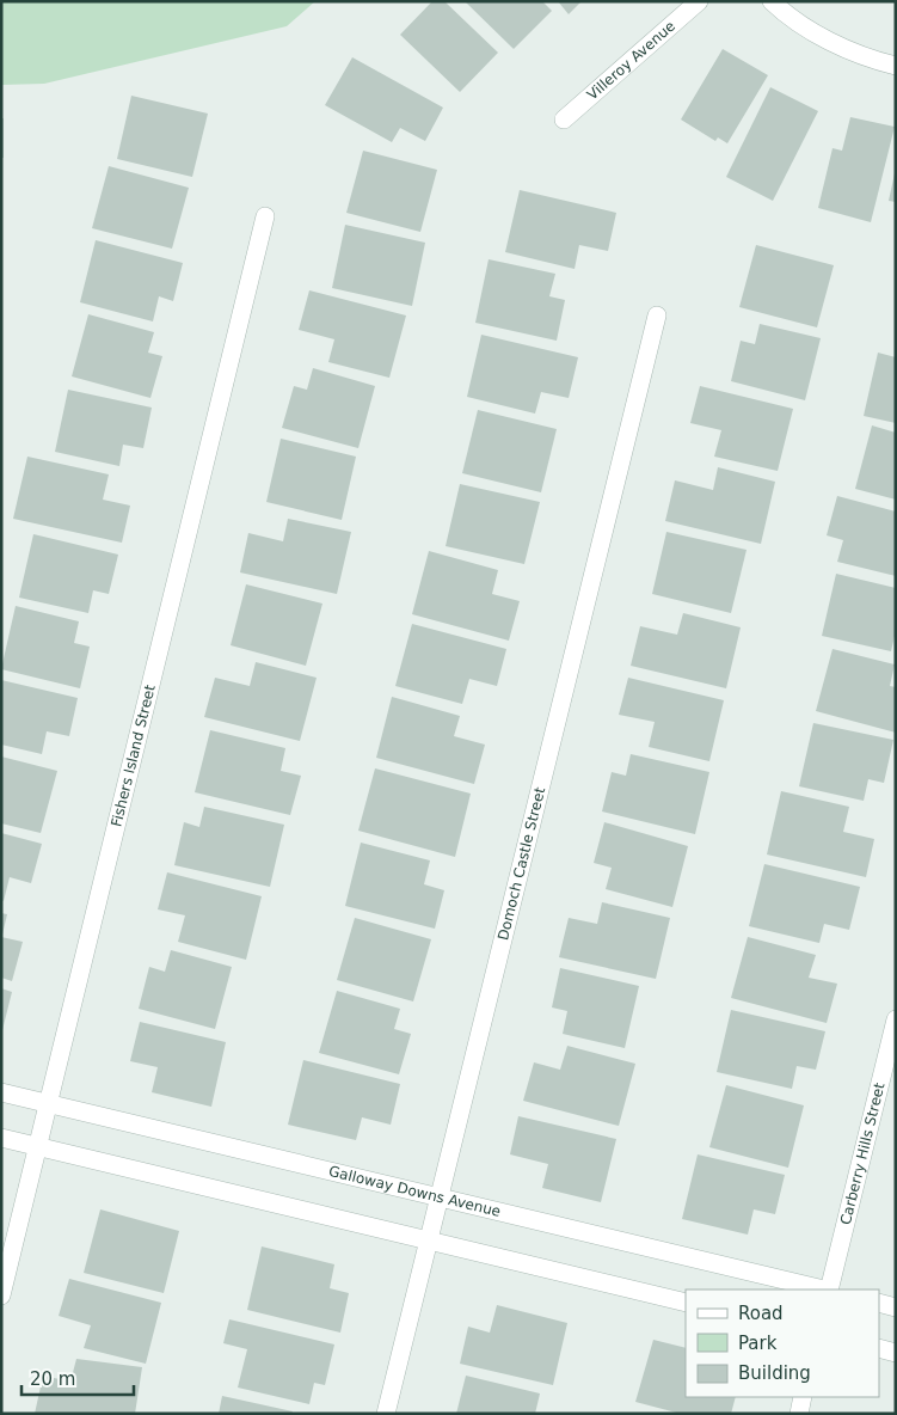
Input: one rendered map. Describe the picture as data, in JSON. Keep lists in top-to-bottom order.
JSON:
{
  "streets": {
    "street": [
      "Villeroy Avenue",
      "Fishers Island Street",
      "Domoch Castle Street",
      "Carberry Hills Street",
      "Galloway Downs Avenue"
    ]
  },
  "crossings": [
    ["Fishers Island Street", "Galloway Downs Avenue"],
    ["Domoch Castle Street", "Galloway Downs Avenue"]
  ],
  "legend": ["Road", "Park", "Building"],
  "scale_bar": "20 m"
}
